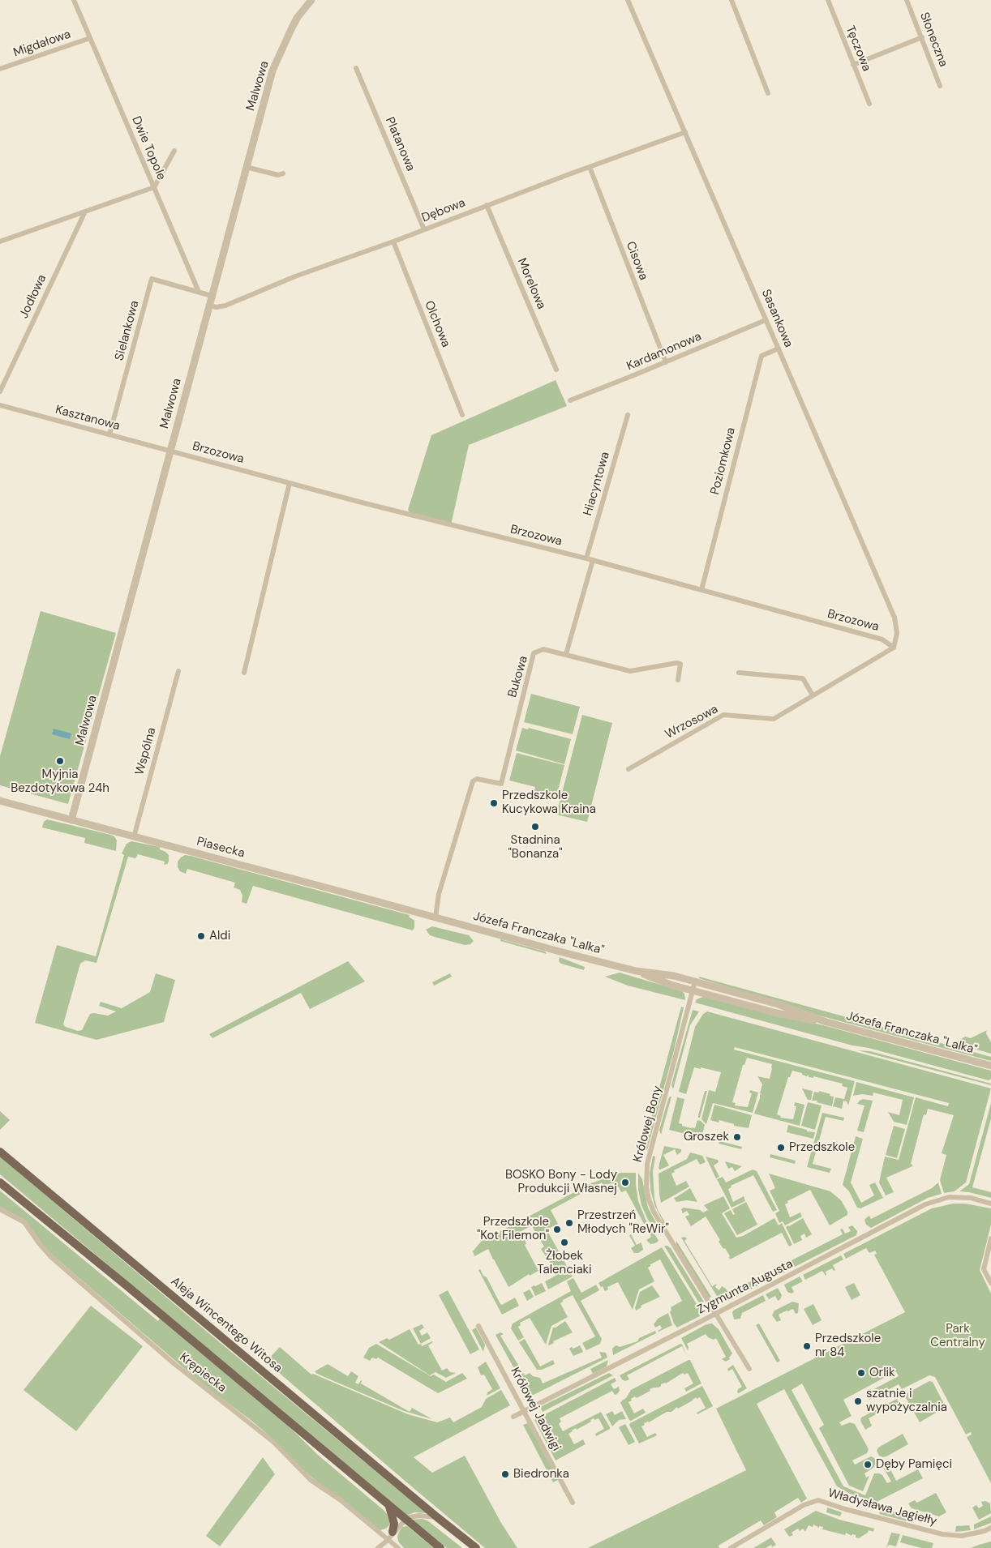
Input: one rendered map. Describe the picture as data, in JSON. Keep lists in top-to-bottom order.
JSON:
{
  "streets": {
    "main road": ["Aleja Wincentego Witosa"],
    "street": [
      "Słoneczna",
      "Migdałowa",
      "Tęczowa",
      "Malwowa",
      "Platanowa",
      "Dwie Topole",
      "Dębowa",
      "Cisowa",
      "Morelowa",
      "Jodłowa",
      "Sasankowa",
      "Olchowa",
      "Sielankowa",
      "Kardamonowa",
      "Kasztanowa",
      "Brzozowa",
      "Poziomkowa",
      "Hiacyntowa",
      "Bukowa",
      "Wrzosowa",
      "Wspólna",
      "Piasecka",
      "Józefa Franczaka \"Lalka\"",
      "Królowej Bony",
      "Zygmunta Augusta",
      "Krępiecka",
      "Królowej Jadwigi",
      "Władysława Jagiełły"
    ]
  },
  "crossings": [
    ["Migdałowa", "Dwie Topole"],
    ["Malwowa", "Dębowa"],
    ["Malwowa", "Kasztanowa"],
    ["Malwowa", "Brzozowa"],
    ["Malwowa", "Piasecka"],
    ["Platanowa", "Dębowa"],
    ["Dwie Topole", "Sielankowa"],
    ["Dębowa", "Cisowa"],
    ["Dębowa", "Morelowa"],
    ["Dębowa", "Sasankowa"],
    ["Dębowa", "Olchowa"],
    ["Cisowa", "Kardamonowa"],
    ["Sasankowa", "Kardamonowa"],
    ["Sasankowa", "Brzozowa"],
    ["Sasankowa", "Poziomkowa"],
    ["Sasankowa", "Wrzosowa"],
    ["Sielankowa", "Kasztanowa"],
    ["Kasztanowa", "Brzozowa"],
    ["Brzozowa", "Poziomkowa"],
    ["Brzozowa", "Hiacyntowa"],
    ["Brzozowa", "Wrzosowa"],
    ["Bukowa", "Piasecka"],
    ["Bukowa", "Józefa Franczaka \"Lalka\""],
    ["Wspólna", "Piasecka"],
    ["Piasecka", "Józefa Franczaka \"Lalka\""],
    ["Józefa Franczaka \"Lalka\"", "Królowej Bony"],
    ["Królowej Bony", "Zygmunta Augusta"],
    ["Zygmunta Augusta", "Królowej Jadwigi"]
  ],
  "parks": ["Park Centralny"],
  "places": [
    "Myjnia Bezdotykowa 24h",
    "Przedszkole Kucykowa Kraina",
    "Stadnina \"Bonanza\"",
    "Aldi",
    "Groszek",
    "Przedszkole",
    "BOSKO Bony - Lody Produkcji Własnej",
    "Przestrzeń Młodych \"ReWir\"",
    "Przedszkole \"Kot Filemon\"",
    "Żłobek Talenciaki",
    "Przedszkole nr 84",
    "Orlik",
    "szatnie i wypożyczalnia",
    "Dęby Pamięci",
    "Biedronka"
  ]
}
